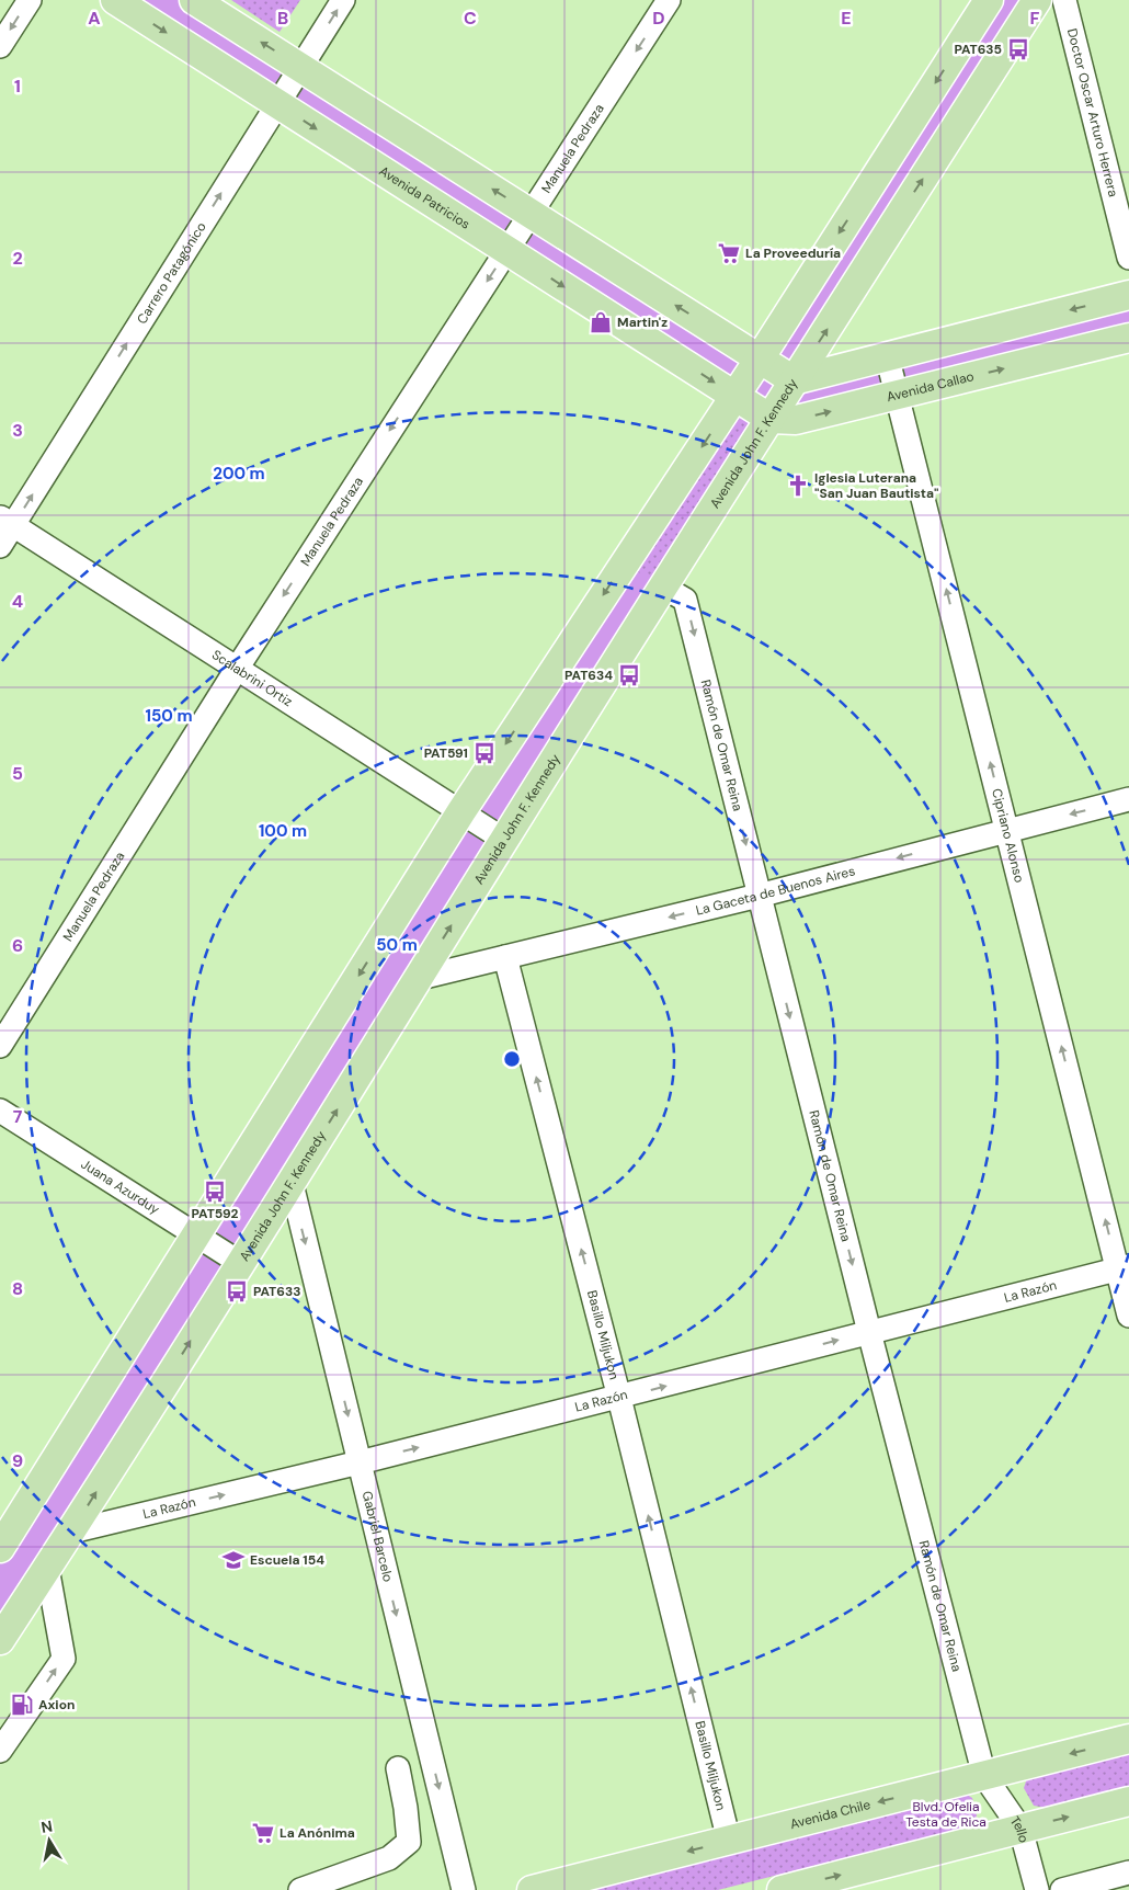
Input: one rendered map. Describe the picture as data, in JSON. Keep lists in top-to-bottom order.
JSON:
{
  "streets": {
    "main road": [
      "Avenida Patricios",
      "Avenida Callao",
      "Avenida John F. Kennedy",
      "Avenida Chile"
    ],
    "street": [
      "Doctor Oscar Arturo Herrera",
      "Manuela Pedraza",
      "Carrero Patagónico",
      "Scalabrini Ortiz",
      "Ramón de Omar Reina",
      "Cipriano Alonso",
      "La Gaceta de Buenos Aires",
      "Juana Azurduy",
      "La Razón",
      "Basillo Miljukon",
      "Gabriel Barcelo",
      "Tello"
    ]
  },
  "crossings": [
    ["Manuela Pedraza", "Avenida Patricios"],
    ["Manuela Pedraza", "Scalabrini Ortiz"],
    ["Avenida Patricios", "Carrero Patagónico"],
    ["Carrero Patagónico", "Scalabrini Ortiz"],
    ["Avenida Callao", "Avenida John F. Kennedy"],
    ["Avenida Callao", "Cipriano Alonso"],
    ["Avenida John F. Kennedy", "Scalabrini Ortiz"],
    ["Avenida John F. Kennedy", "Ramón de Omar Reina"],
    ["Avenida John F. Kennedy", "La Gaceta de Buenos Aires"],
    ["Avenida John F. Kennedy", "Juana Azurduy"],
    ["Avenida John F. Kennedy", "La Razón"],
    ["Avenida John F. Kennedy", "Gabriel Barcelo"],
    ["Ramón de Omar Reina", "La Gaceta de Buenos Aires"],
    ["Ramón de Omar Reina", "La Razón"],
    ["Ramón de Omar Reina", "Avenida Chile"],
    ["Ramón de Omar Reina", "Tello"],
    ["Cipriano Alonso", "La Gaceta de Buenos Aires"],
    ["Cipriano Alonso", "La Razón"],
    ["La Gaceta de Buenos Aires", "Basillo Miljukon"],
    ["La Razón", "Basillo Miljukon"],
    ["La Razón", "Gabriel Barcelo"],
    ["Basillo Miljukon", "Avenida Chile"],
    ["Avenida Chile", "Tello"]
  ],
  "one_way": [
    "Manuela Pedraza",
    "Carrero Patagónico",
    "Ramón de Omar Reina",
    "Cipriano Alonso",
    "La Gaceta de Buenos Aires",
    "La Razón",
    "Basillo Miljukon",
    "Gabriel Barcelo"
  ],
  "parks": ["Blvd. Ofelia Testa de Rica"],
  "places": {
    "bus stop": [
      "PAT635",
      "PAT634",
      "PAT591",
      "PAT592",
      "PAT633"
    ],
    "supermarket": ["La Proveeduría", "La Anónima"],
    "shop": ["Martin'z"],
    "church": ["Iglesia Luterana \"San Juan Bautista\""],
    "school or university": ["Escuela 154"],
    "fuel station": ["Axion"]
  },
  "north": "top",
  "grid": {
    "columns": [
      "A",
      "B",
      "C",
      "D",
      "E",
      "F"
    ],
    "rows": [
      "1",
      "2",
      "3",
      "4",
      "5",
      "6",
      "7",
      "8",
      "9"
    ]
  },
  "rings": [
    "200 m",
    "150 m",
    "100 m",
    "50 m"
  ]
}
